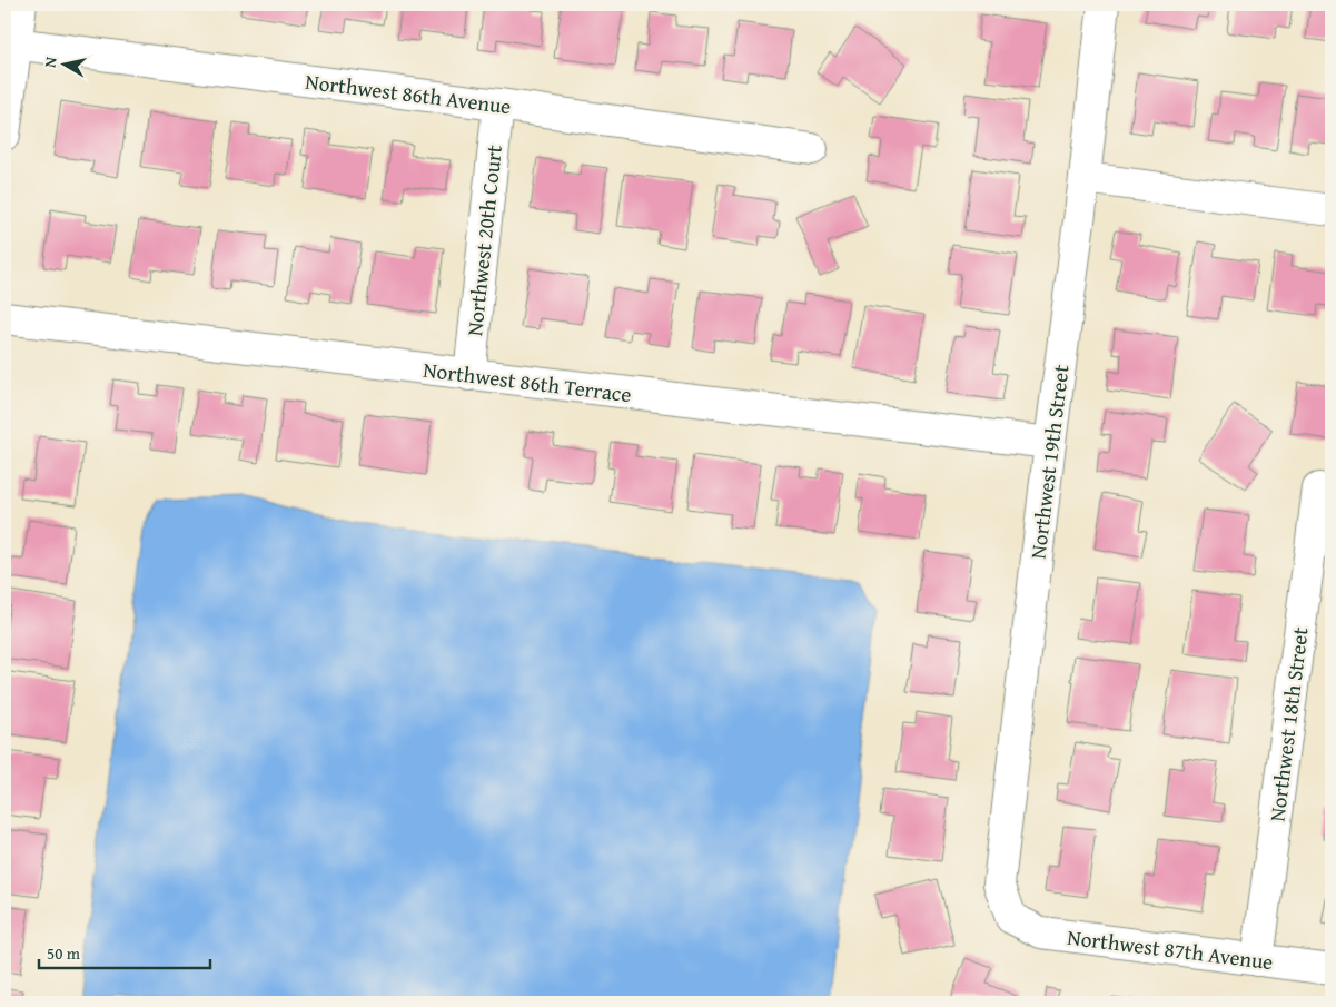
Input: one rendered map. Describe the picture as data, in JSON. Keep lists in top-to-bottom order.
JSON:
{
  "streets": {
    "street": [
      "Northwest 86th Avenue",
      "Northwest 20th Court",
      "Northwest 86th Terrace",
      "Northwest 19th Street",
      "Northwest 18th Street",
      "Northwest 87th Avenue"
    ]
  },
  "crossings": [
    ["Northwest 86th Avenue", "Northwest 20th Court"],
    ["Northwest 20th Court", "Northwest 86th Terrace"],
    ["Northwest 86th Terrace", "Northwest 19th Street"],
    ["Northwest 19th Street", "Northwest 87th Avenue"],
    ["Northwest 18th Street", "Northwest 87th Avenue"]
  ],
  "scale_bar": "50 m",
  "north": "left"
}
